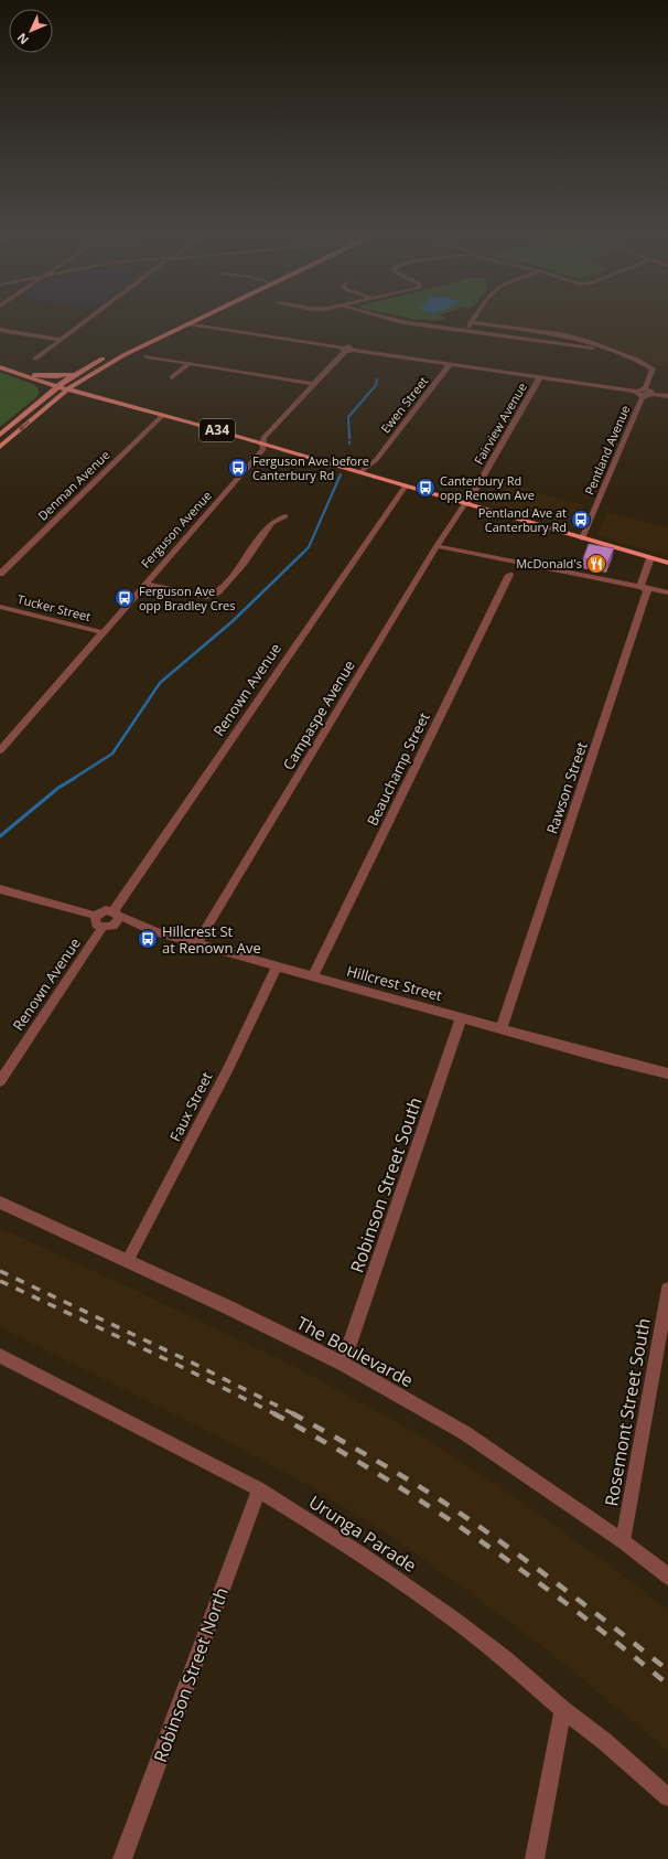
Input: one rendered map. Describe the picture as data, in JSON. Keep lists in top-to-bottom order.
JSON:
{
  "streets": {
    "highway": ["A34"],
    "street": [
      "Ewen Street",
      "Fairview Avenue",
      "Pentland Avenue",
      "Denman Avenue",
      "Ferguson Avenue",
      "Tucker Street",
      "Renown Avenue",
      "Campaspe Avenue",
      "Beauchamp Street",
      "Rawson Street",
      "Hillcrest Street",
      "Faux Street",
      "Robinson Street South",
      "The Boulevarde",
      "Rosemont Street South",
      "Urunga Parade",
      "Robinson Street North"
    ]
  },
  "crossings": [
    ["Ewen Street", "A34"],
    ["Fairview Avenue", "A34"],
    ["Fairview Avenue", "Campaspe Avenue"],
    ["A34", "Pentland Avenue"],
    ["A34", "Denman Avenue"],
    ["A34", "Ferguson Avenue"],
    ["A34", "Renown Avenue"],
    ["A34", "Campaspe Avenue"],
    ["A34", "Rawson Street"],
    ["Ferguson Avenue", "Tucker Street"],
    ["Renown Avenue", "Hillcrest Street"],
    ["Campaspe Avenue", "Hillcrest Street"],
    ["Beauchamp Street", "Hillcrest Street"],
    ["Rawson Street", "Hillcrest Street"],
    ["Hillcrest Street", "Faux Street"],
    ["Hillcrest Street", "Robinson Street South"],
    ["Faux Street", "The Boulevarde"],
    ["Robinson Street South", "The Boulevarde"],
    ["The Boulevarde", "Rosemont Street South"],
    ["Urunga Parade", "Robinson Street North"]
  ],
  "places": {
    "bus stop": [
      "Ferguson Ave before Canterbury Rd",
      "Canterbury Rd opp Renown Ave",
      "Pentland Ave at Canterbury Rd",
      "Ferguson Ave opp Bradley Cres",
      "Hillcrest St at Renown Ave"
    ],
    "restaurant": ["McDonald's"]
  },
  "north": "bottom left"
}
